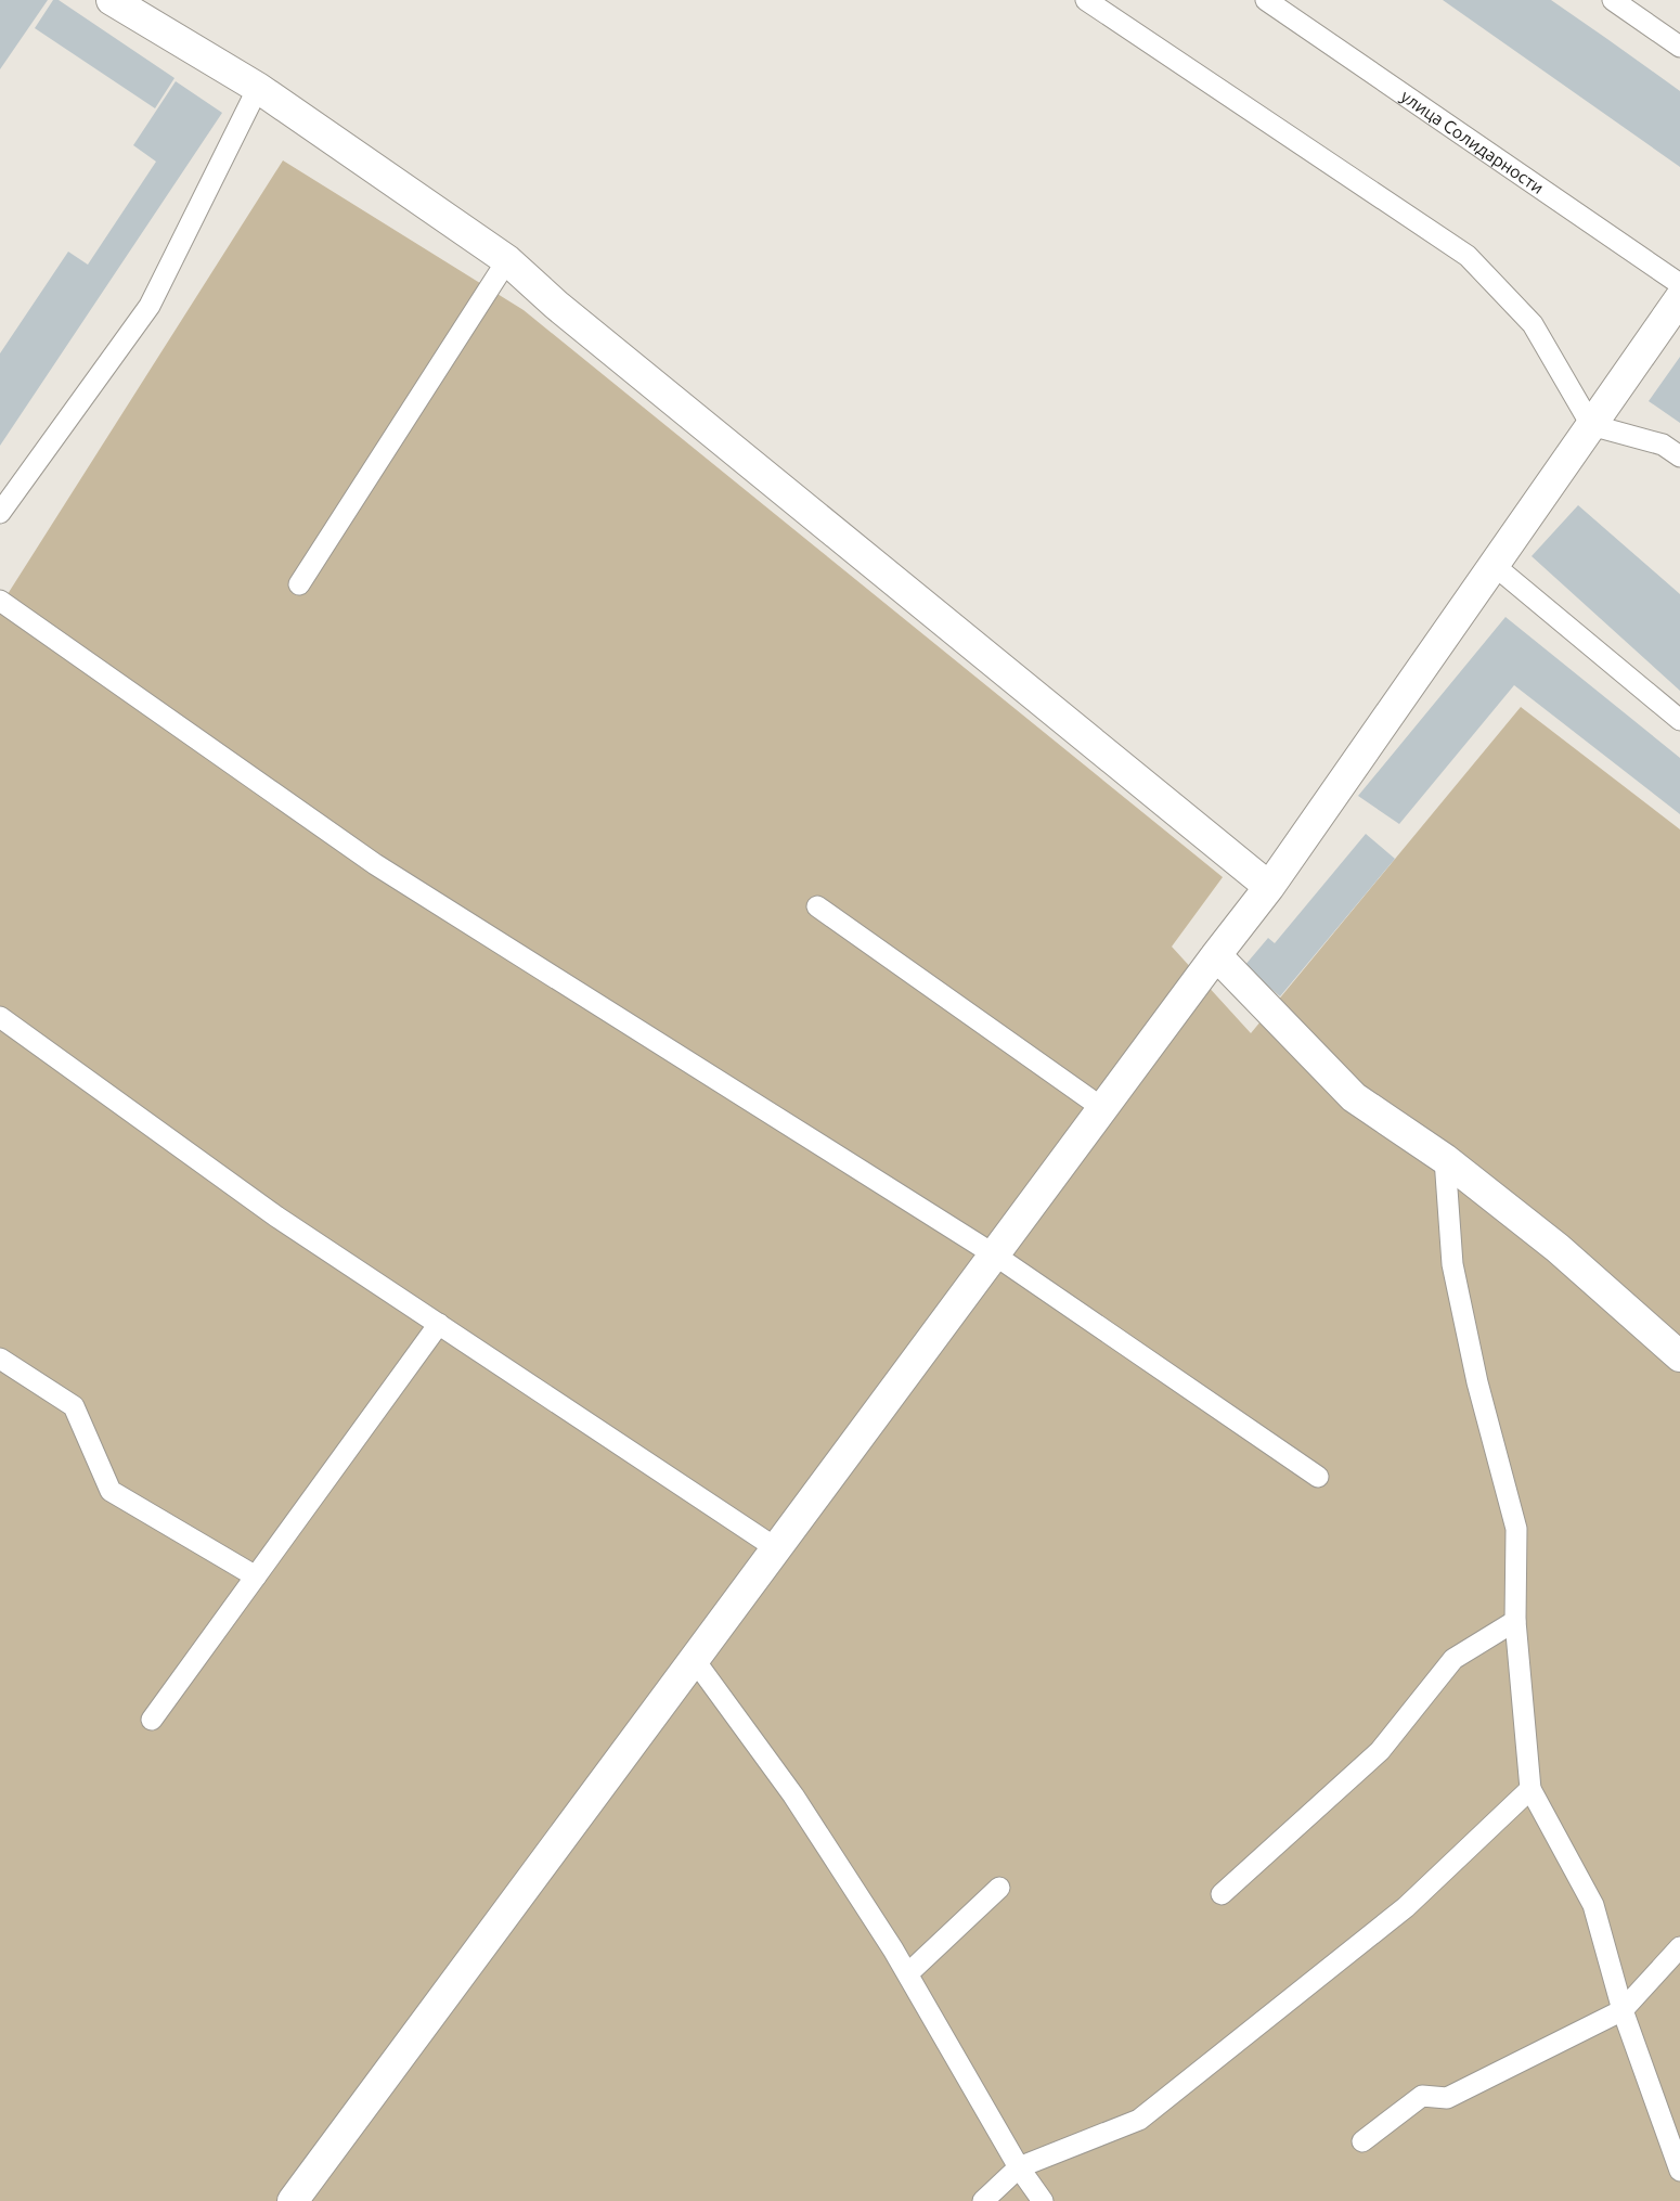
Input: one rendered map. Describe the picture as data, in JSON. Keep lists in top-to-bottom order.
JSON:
{
  "streets": {
    "lane": ["улица Солидарности"]
  }
}
